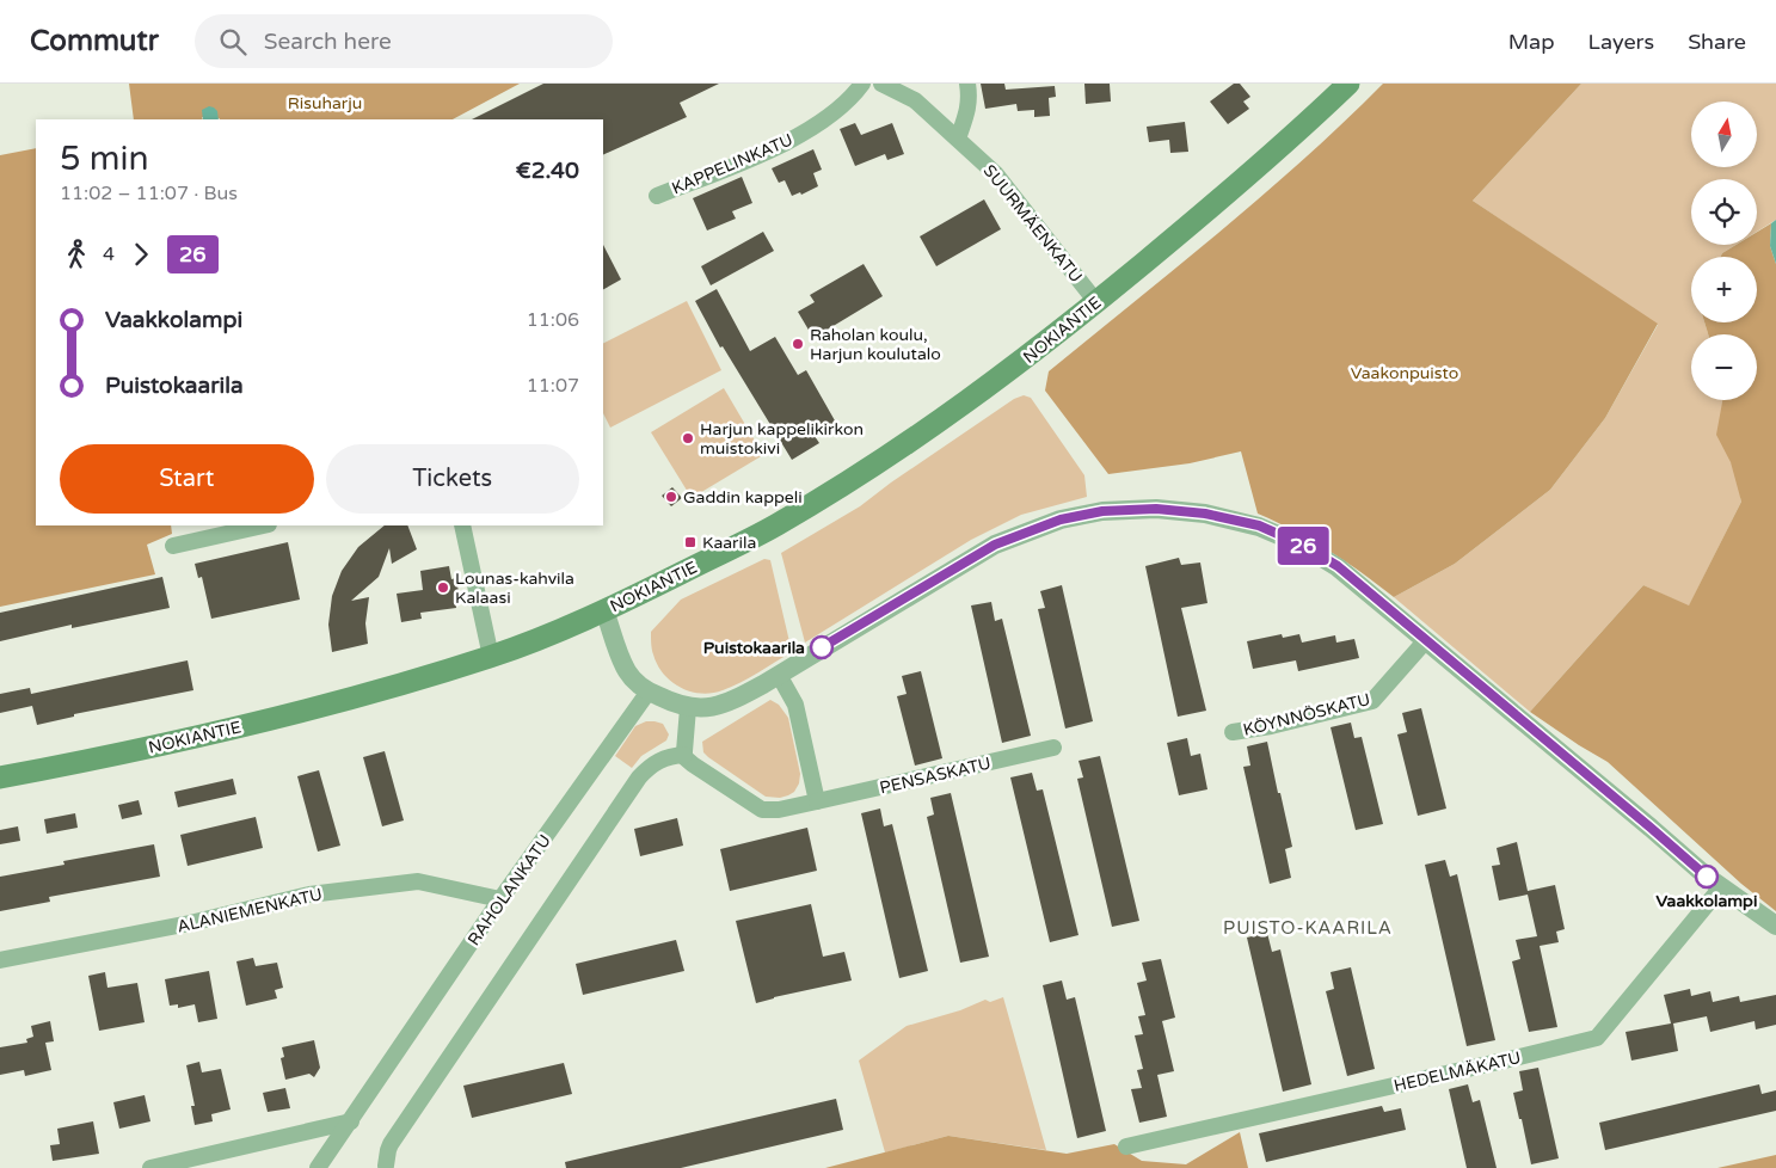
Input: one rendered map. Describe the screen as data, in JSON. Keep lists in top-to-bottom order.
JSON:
{
  "streets": {
    "main road": ["NOKIANTIE"],
    "street": [
      "KAPPELINKATU",
      "SUURMÄENKATU",
      "KÖYNNÖSKATU",
      "PENSASKATU",
      "RAHOLANKATU",
      "ALANIEMENKATU",
      "HEDELMÄKATU"
    ]
  },
  "crossings": [
    ["SUURMÄENKATU", "NOKIANTIE"],
    ["RAHOLANKATU", "ALANIEMENKATU"]
  ],
  "districts": ["PUISTO-KAARILA"],
  "parks": ["Risuharju", "Vaakonpuisto"],
  "places": {
    "other": [
      "Raholan koulu, Harjun koulutalo",
      "Harjun kappelikirkon muistokivi",
      "Gaddin kappeli",
      "Lounas-kahvila Kalaasi",
      "Puistokaarila",
      "Vaakkolampi"
    ],
    "transit": ["Kaarila"]
  },
  "lines": ["bus line 26"],
  "north": "top",
  "page": {
    "header": "Commutr",
    "search": "Search here",
    "nav": ["Map", "Layers", "Share"],
    "on_map": "26",
    "map_buttons": ["+", "−"],
    "heading": ["5 min", "11:02 – 11:07 · Bus", "€2.40"],
    "legs": ["4", "26"],
    "list": [
      {
        "name": "Vaakkolampi",
        "value": "11:06"
      },
      {
        "name": "Puistokaarila",
        "value": "11:07"
      }
    ],
    "buttons": ["Start", "Tickets"]
  }
}
